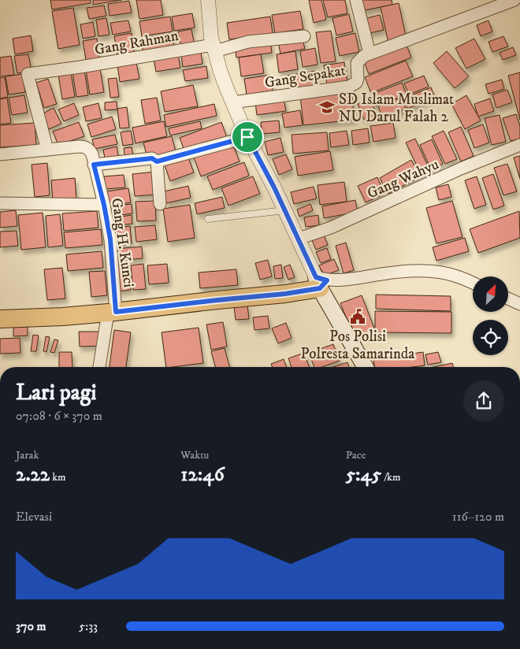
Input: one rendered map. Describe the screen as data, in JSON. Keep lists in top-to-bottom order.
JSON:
{
  "streets": {
    "street": [
      "Gang Rahman",
      "Gang Sepakat",
      "Gang Wahyu",
      "Gang H. Kunci"
    ]
  },
  "places": {
    "school or university": ["SD Islam Muslimat NU Darul Falah 2"],
    "public building": ["Pos Polisi Polresta Samarinda"]
  },
  "north": "top right",
  "page": {
    "heading": ["Lari pagi", "07:08 · 6 × 370 m"],
    "stats": [
      ["Jarak", "2.22 km"],
      ["Waktu", "12:46"],
      ["Pace", "5:45 /km"]
    ],
    "chart": ["Elevasi", "116–120 m"],
    "list": [
      {
        "name": "370 m",
        "note": "5:33"
      }
    ]
  }
}
